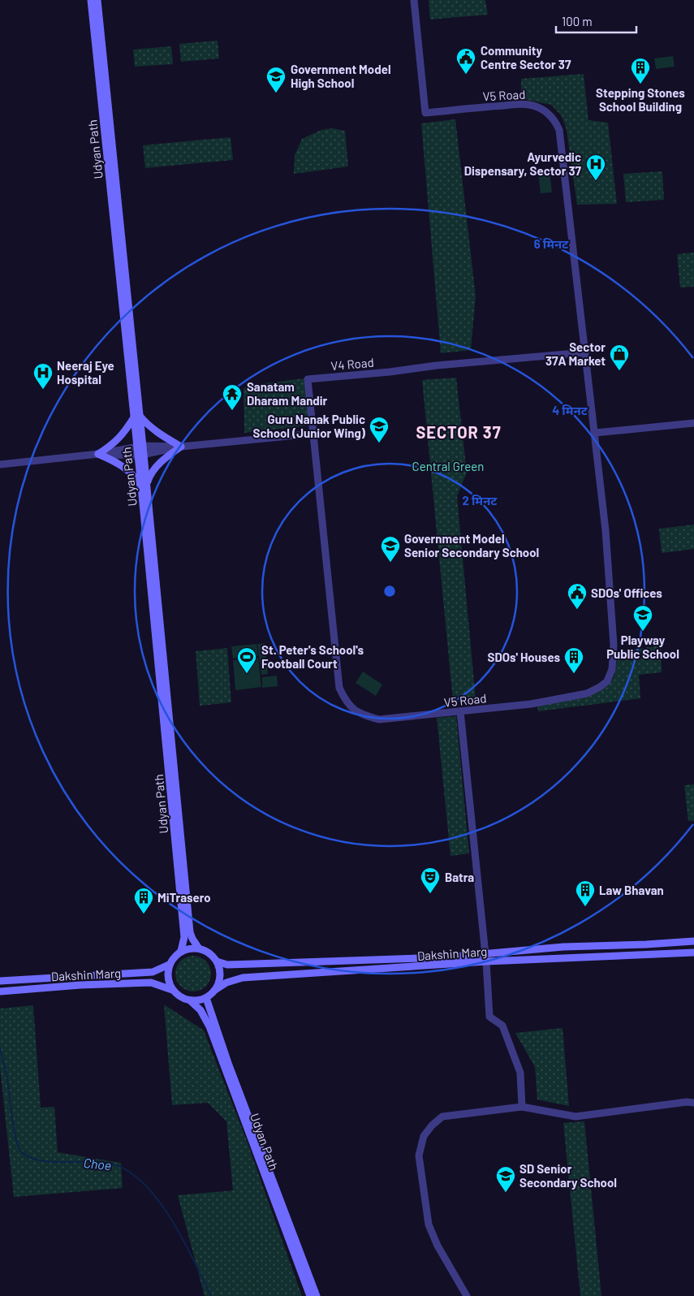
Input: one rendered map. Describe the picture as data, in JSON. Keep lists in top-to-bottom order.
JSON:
{
  "streets": {
    "main road": ["Udyan Path", "Dakshin Marg"],
    "street": ["V5 Road", "V4 Road"]
  },
  "crossings": [
    ["V5 Road", "V4 Road"],
    ["Udyan Path", "Dakshin Marg"]
  ],
  "districts": ["SECTOR 37"],
  "water": ["Choe"],
  "parks": ["Central Green"],
  "places": {
    "public building": ["Community Centre Sector 37", "SDOs' Offices"],
    "building": [
      "Stepping Stones School Building",
      "SDOs' Houses",
      "Law Bhavan",
      "MiTrasero"
    ],
    "school or university": [
      "Government Model High School",
      "Guru Nanak Public School (Junior Wing)",
      "Government Model Senior Secondary School",
      "Playway Public School",
      "SD Senior Secondary School"
    ],
    "hospital": ["Ayurvedic Dispensary, Sector 37", "Neeraj Eye Hospital"],
    "shop": ["Sector 37A Market"],
    "temple": ["Sanatam Dharam Mandir"],
    "sports": ["St. Peter's School's Football Court"],
    "theatre": ["Batra"]
  },
  "scale_bar": "100 m",
  "rings": ["6 मिनट", "4 मिनट", "2 मिनट"]
}
